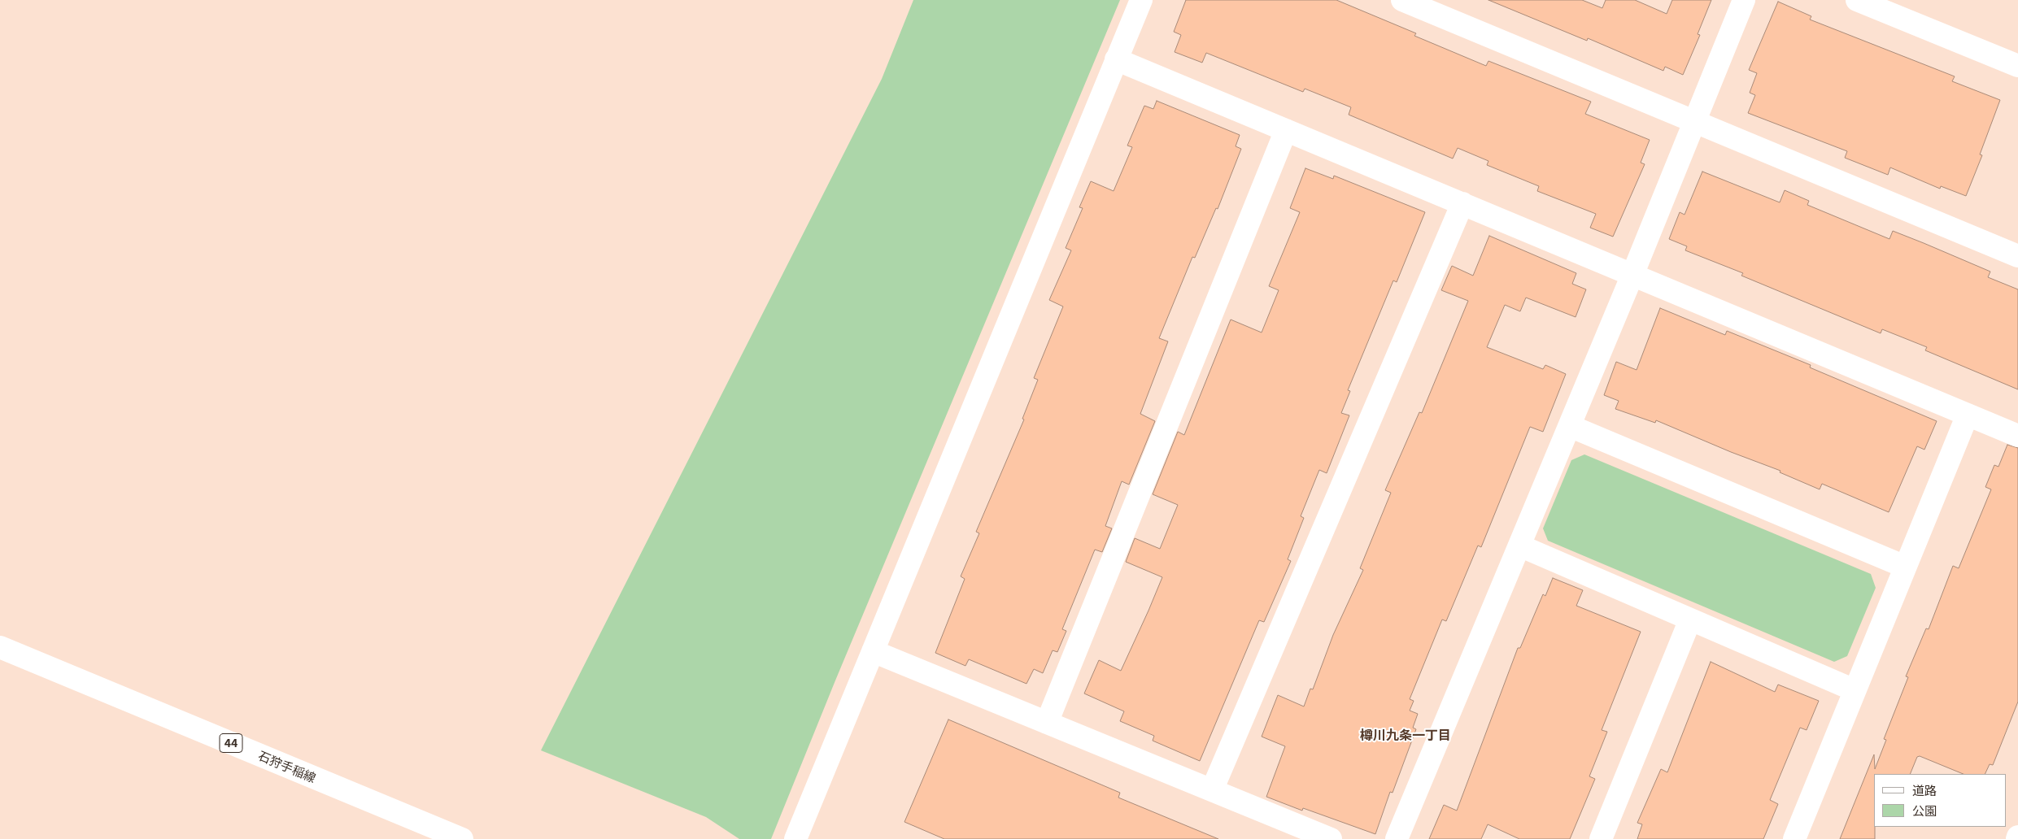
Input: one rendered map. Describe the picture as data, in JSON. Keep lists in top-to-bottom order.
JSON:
{
  "streets": {
    "street": ["44", "石狩手稲線"]
  },
  "districts": ["樽川九条一丁目"],
  "legend": ["道路", "公園"]
}
